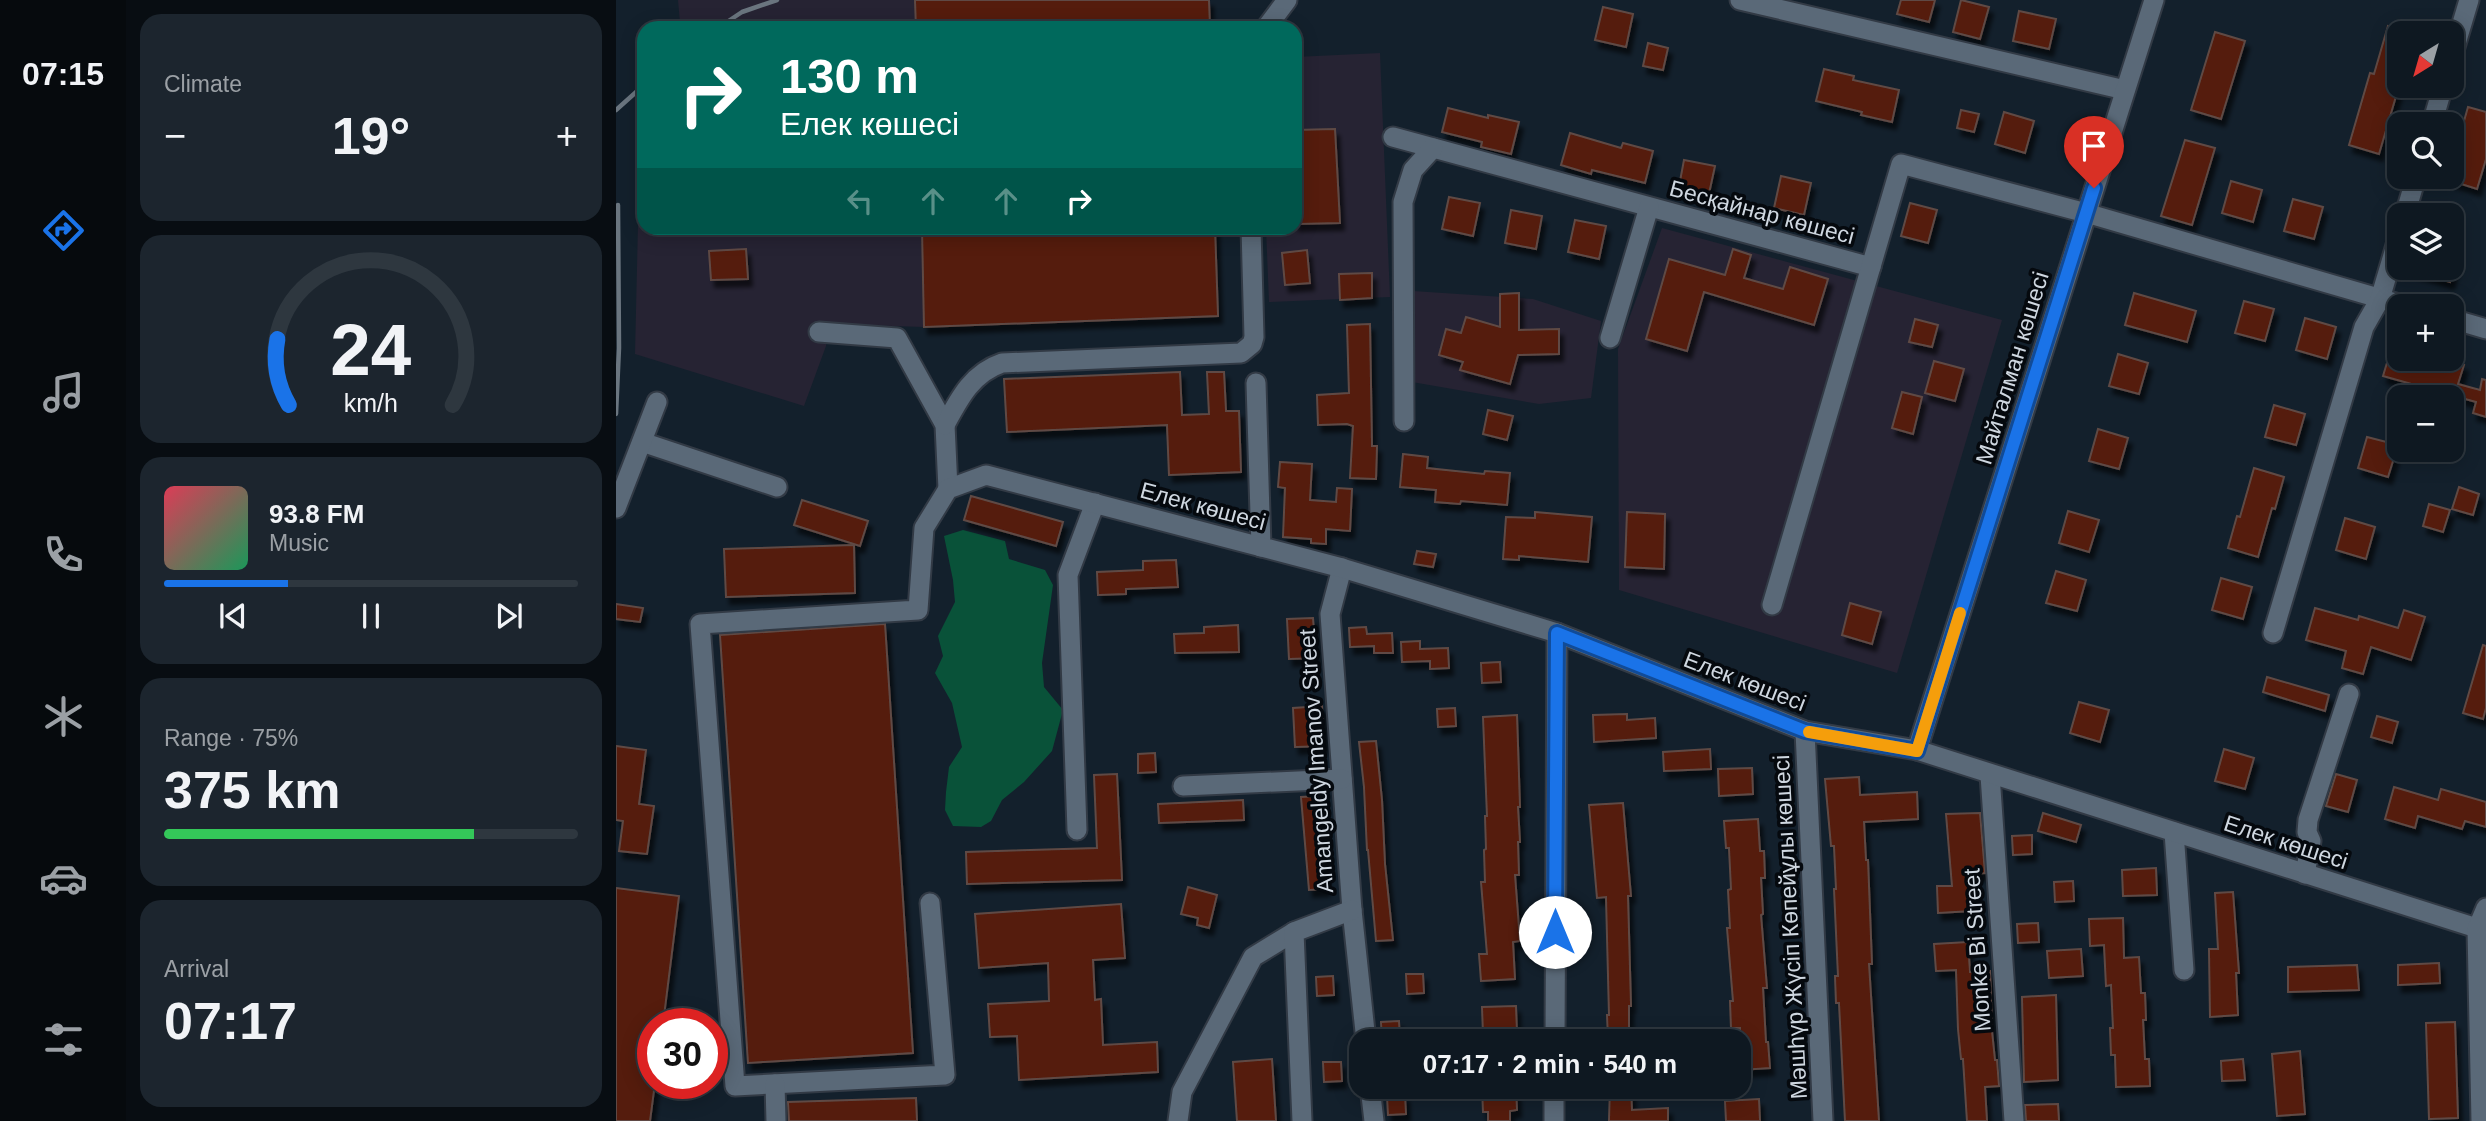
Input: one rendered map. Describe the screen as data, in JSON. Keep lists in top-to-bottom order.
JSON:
{
  "streets": {
    "street": [
      "Бесқайнар көшесі",
      "Майталман көшесі",
      "Елек көшесі",
      "Amangeldy Imanov Street",
      "Мәшһүр Жүсіп Көпейұлы көшесі",
      "Monke Bi Street"
    ]
  },
  "crossings": [
    ["Бесқайнар көшесі", "Майталман көшесі"],
    ["Майталман көшесі", "Елек көшесі"],
    ["Елек көшесі", "Amangeldy Imanov Street"],
    ["Елек көшесі", "Мәшһүр Жүсіп Көпейұлы көшесі"],
    ["Елек көшесі", "Monke Bi Street"]
  ],
  "north": "bottom left",
  "page": {
    "tabs": "07:15",
    "tile": [
      "Climate",
      ["Range · 75%", "375 km"],
      ["Arrival", "07:17"]
    ],
    "map_buttons": ["+", "−"],
    "turn": ["130 m", "Елек көшесі"],
    "heat": ["−", "19°", "+"],
    "song": ["93.8 FM", "Music"],
    "limit": "30",
    "trip": "07:17 · 2 min · 540 m",
    "gauge": ["24", "km/h"]
  }
}
